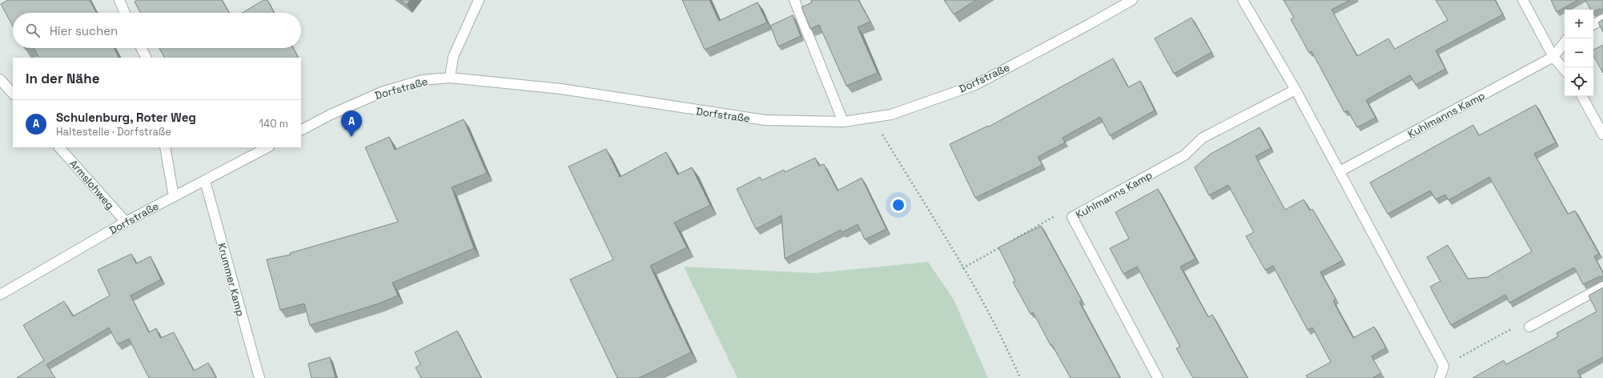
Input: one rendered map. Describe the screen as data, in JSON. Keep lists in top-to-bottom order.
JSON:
{
  "streets": {
    "street": [
      "Dorfstraße",
      "Kuhlmanns Kamp",
      "Armslohweg",
      "Krummer Kamp"
    ]
  },
  "crossings": [
    ["Dorfstraße", "Armslohweg"],
    ["Dorfstraße", "Krummer Kamp"]
  ],
  "page": {
    "map_buttons": ["+", "−"],
    "search": "Hier suchen",
    "heading": "In der Nähe",
    "list": [
      {
        "mark": "A",
        "name": "Schulenburg, Roter Weg",
        "note": "Haltestelle · Dorfstraße",
        "value": "140 m"
      }
    ],
    "pins": "A"
  }
}
